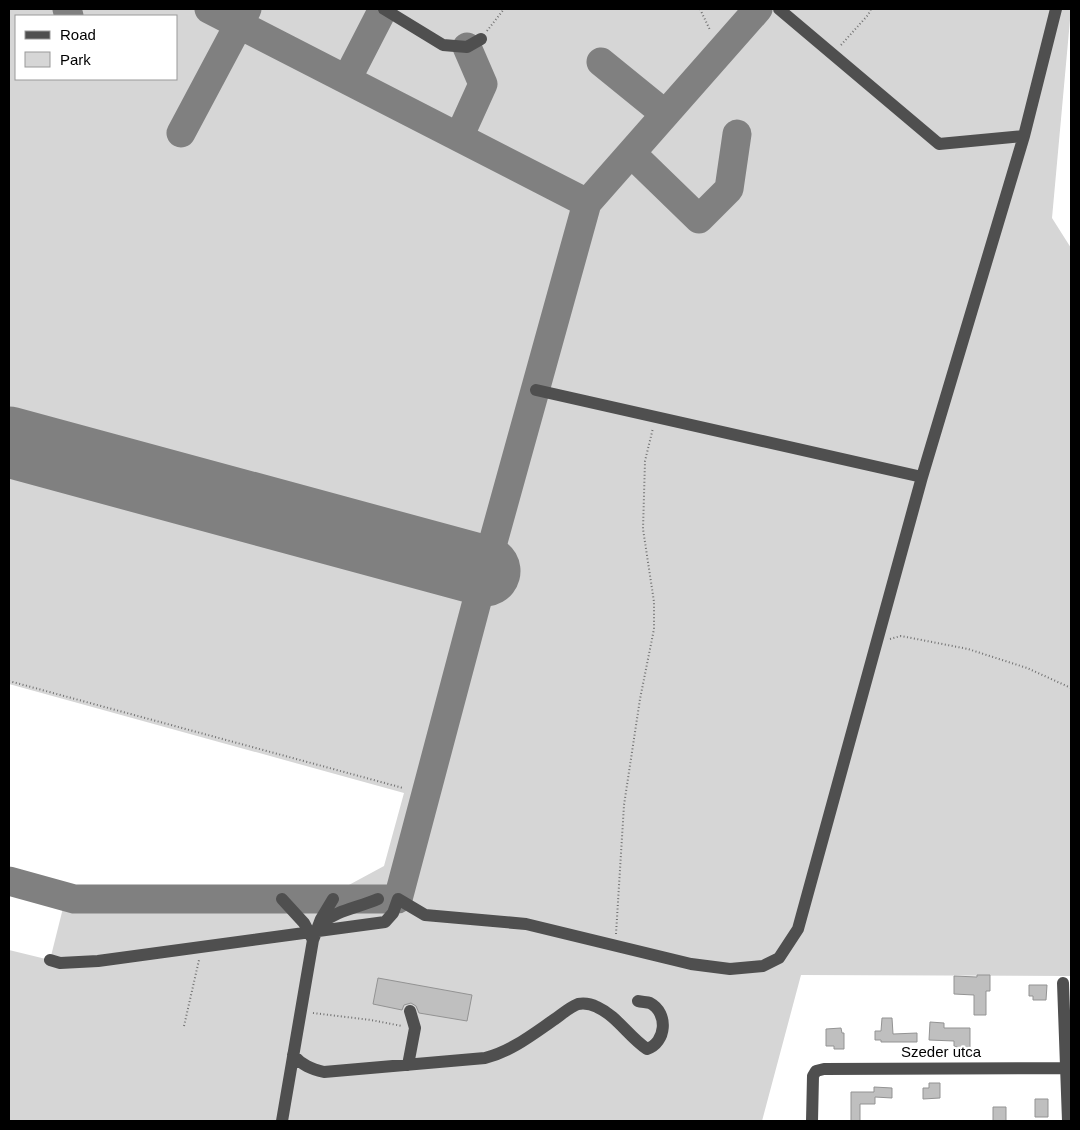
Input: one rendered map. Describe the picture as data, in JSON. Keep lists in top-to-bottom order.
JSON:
{
  "streets": {
    "street": ["Szeder utca"]
  },
  "legend": ["Road", "Park"]
}
